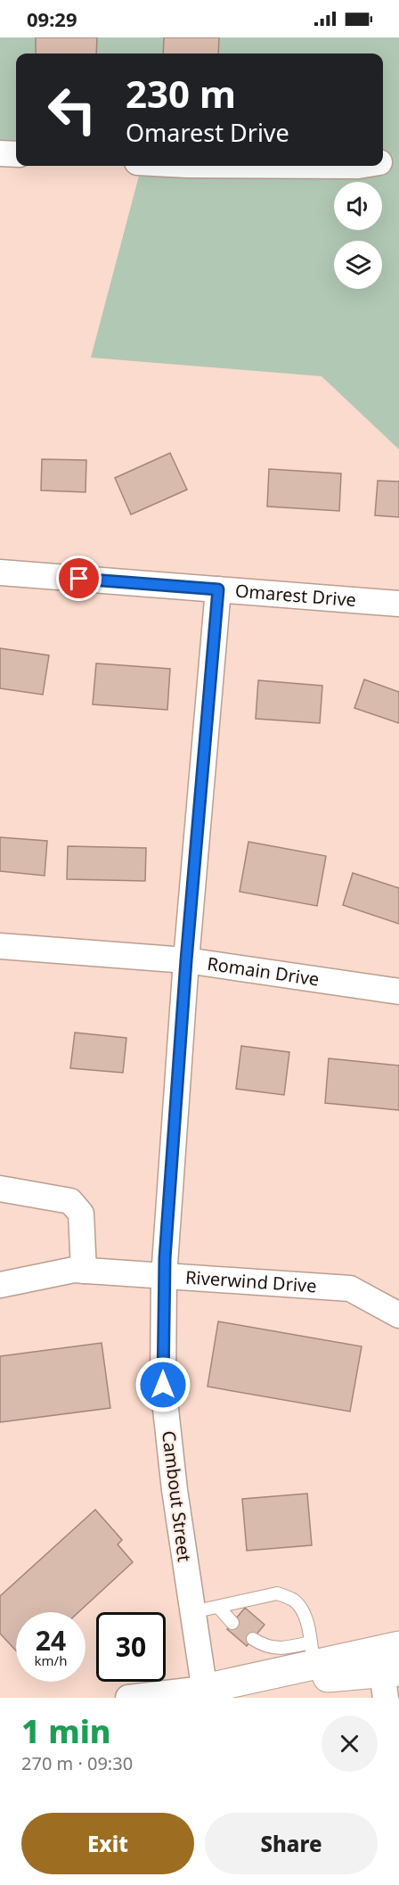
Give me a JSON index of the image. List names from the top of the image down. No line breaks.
{"streets":{"street":["Omarest Drive","Romain Drive","Riverwind Drive","Cambout Street"]},"crossings":[["Omarest Drive","Cambout Street"],["Romain Drive","Cambout Street"],["Riverwind Drive","Cambout Street"]],"page":{"status":"09:29","turn":["230 m","Omarest Drive"],"speed":"24 km/h","limit":"30","heading":["1 min","270 m · 09:30"],"buttons":["Exit","Share"]}}
